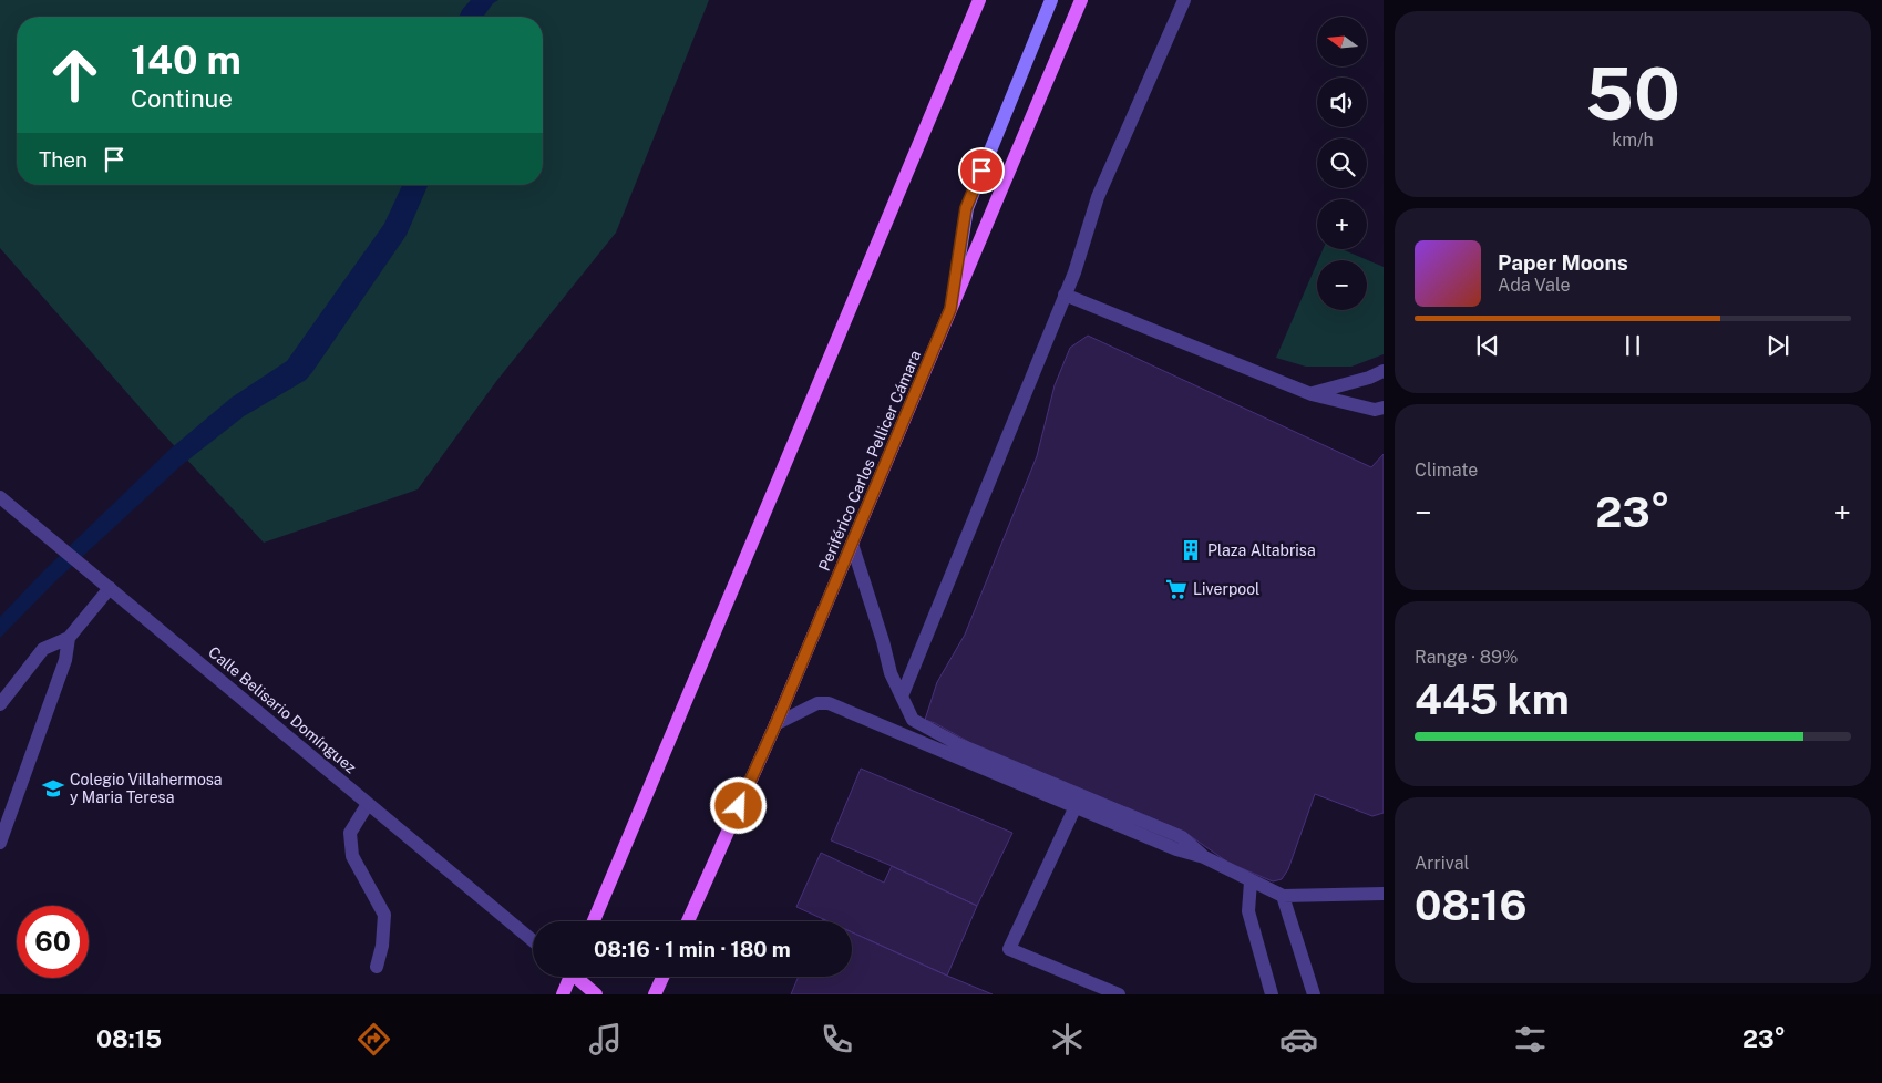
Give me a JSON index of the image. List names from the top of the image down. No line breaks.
{"streets":{"main road":["Periférico Carlos Pellicer Cámara"],"street":["Calle Belisario Domínguez"]},"places":{"building":["Plaza Altabrisa"],"supermarket":["Liverpool"],"school or university":["Colegio Villahermosa y Maria Teresa"]},"north":"left","page":{"tile":[["50","km/h"],"Climate",["Range · 89%","445 km"],["Arrival","08:16"]],"map_buttons":["+","−"],"turn":["140 m","Continue"],"then":"Then","song":["Paper Moons","Ada Vale"],"heat":["−","23°","+"],"limit":"60","trip":"08:16 · 1 min · 180 m","tabs":["08:15","23°"]}}
